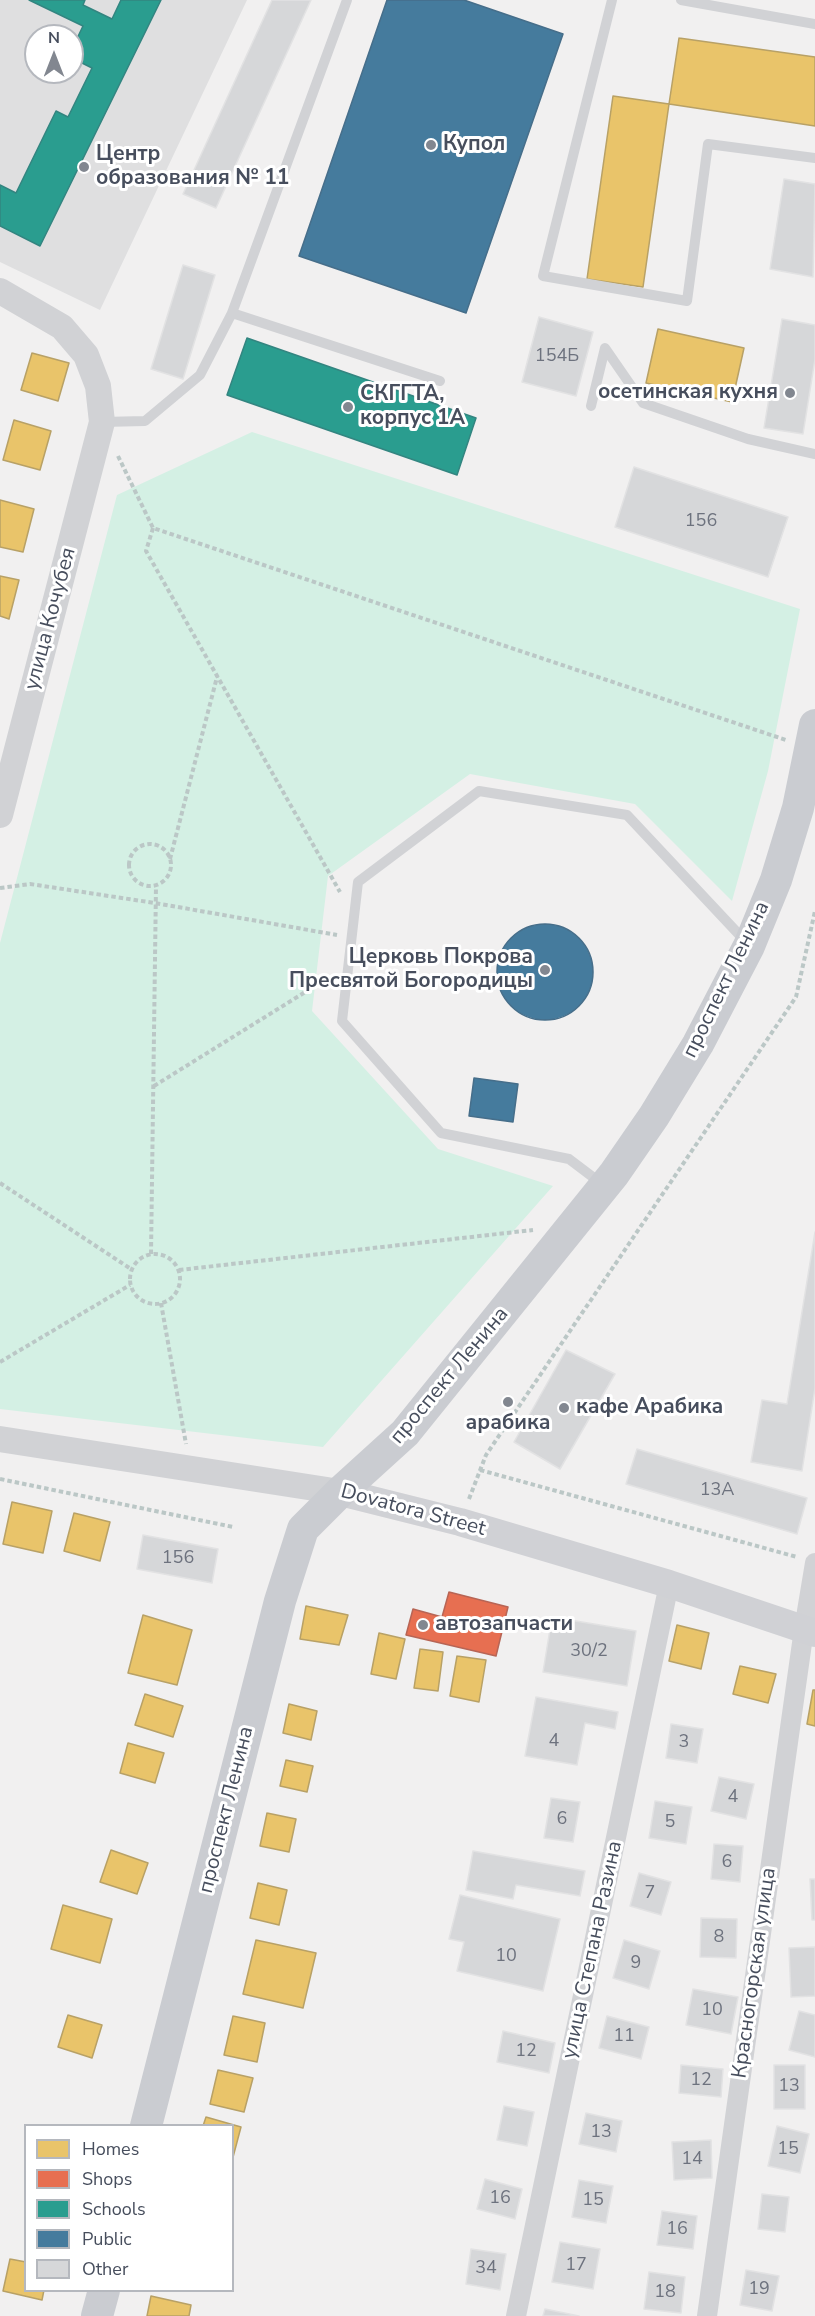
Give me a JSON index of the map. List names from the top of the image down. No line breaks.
{"streets":{"main road":["проспект Ленина","Dovatora Street"],"street":["улица Кочубея","улица Степана Разина","Красногорская улица"]},"crossings":[["проспект Ленина","Dovatora Street"],["Dovatora Street","улица Степана Разина"],["Dovatora Street","Красногорская улица"]],"places":["Купол","Центр образования № 11","осетинская кухня","СКГГТА, корпус 1А","Церковь Покрова Пресвятой Богородицы","арабика","кафе Арабика","автозапчасти"],"house_numbers":["154Б","156","13А","156","30/2","4","3","4","6","5","6","7","8","10","9","10","11","12","12","13","13","15","14","16","15","16","17","34","19","18"],"legend":["Homes","Shops","Schools","Public","Other"],"north":"top"}
